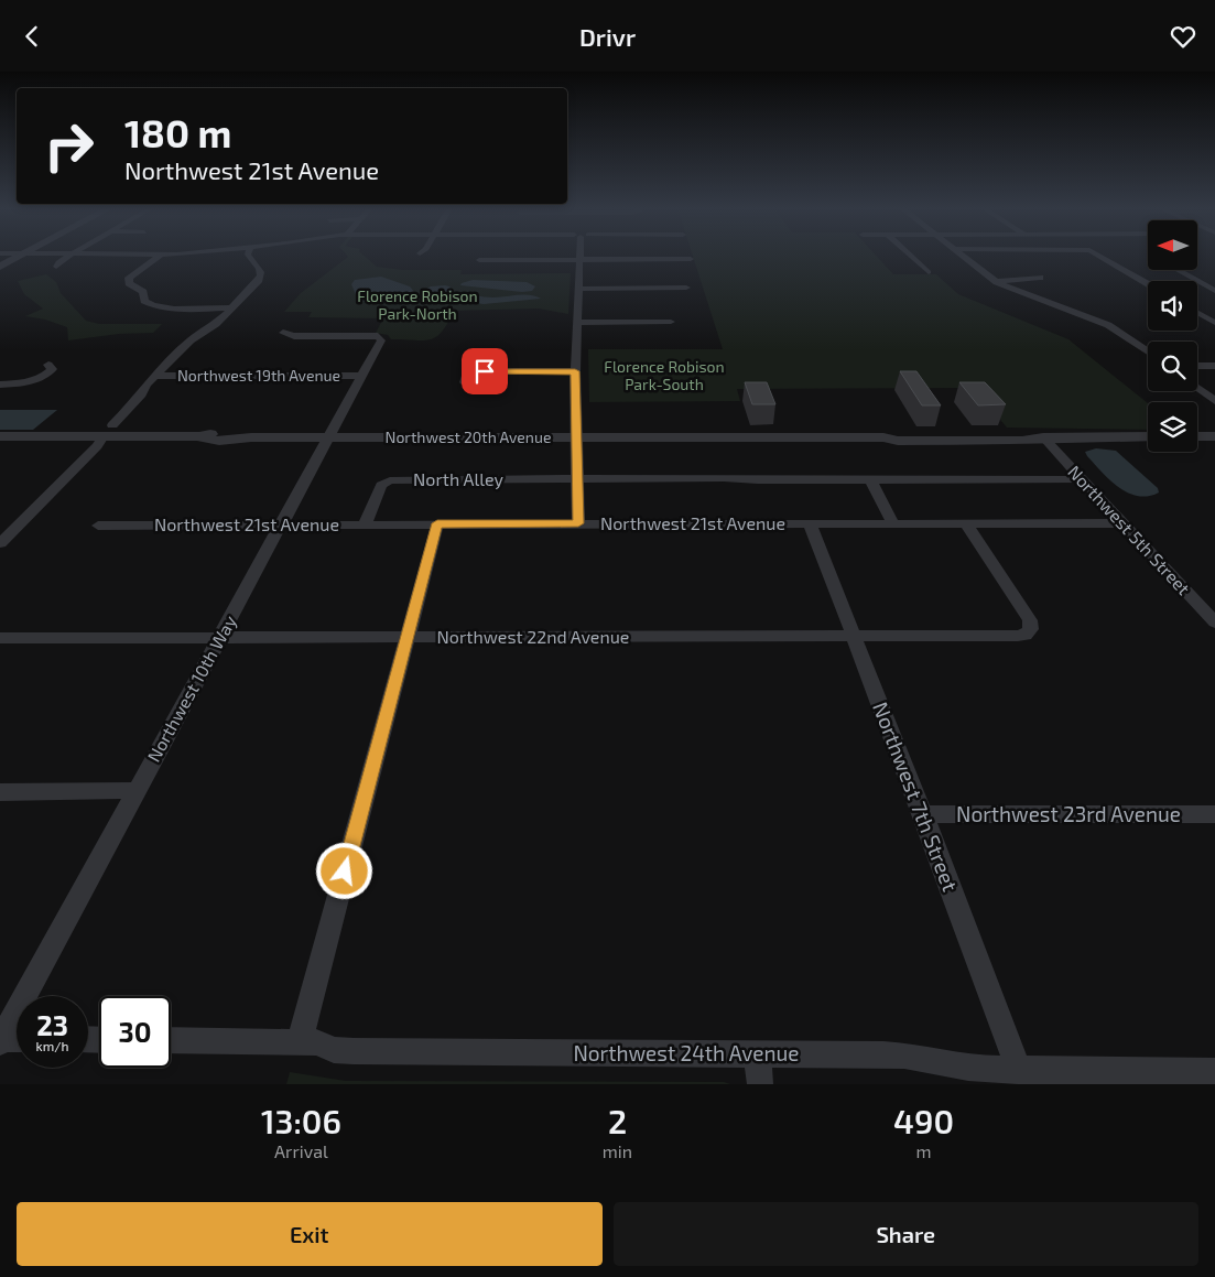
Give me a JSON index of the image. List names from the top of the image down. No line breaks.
{"streets":{"street":["Northwest 19th Avenue","Northwest 20th Avenue","North Alley","Northwest 21st Avenue","Northwest 5th Street","Northwest 22nd Avenue","Northwest 10th Way","Northwest 7th Street","Northwest 23rd Avenue","Northwest 24th Avenue"]},"crossings":[["Northwest 19th Avenue","Northwest 10th Way"],["Northwest 20th Avenue","Northwest 5th Street"],["Northwest 20th Avenue","Northwest 10th Way"],["North Alley","Northwest 21st Avenue"],["North Alley","Northwest 5th Street"],["Northwest 21st Avenue","Northwest 5th Street"],["Northwest 21st Avenue","Northwest 22nd Avenue"],["Northwest 21st Avenue","Northwest 10th Way"],["Northwest 21st Avenue","Northwest 7th Street"],["Northwest 22nd Avenue","Northwest 10th Way"],["Northwest 22nd Avenue","Northwest 7th Street"],["Northwest 7th Street","Northwest 23rd Avenue"],["Northwest 7th Street","Northwest 24th Avenue"]],"parks":["Florence Robison Park-North","Florence Robison Park-South"],"north":"left","page":{"header":"Drivr","turn":["180 m","Northwest 21st Avenue"],"speed":"23 km/h","limit":"30","eta":["13:06","Arrival","2","min","490","m"],"buttons":["Exit","Share"]}}
